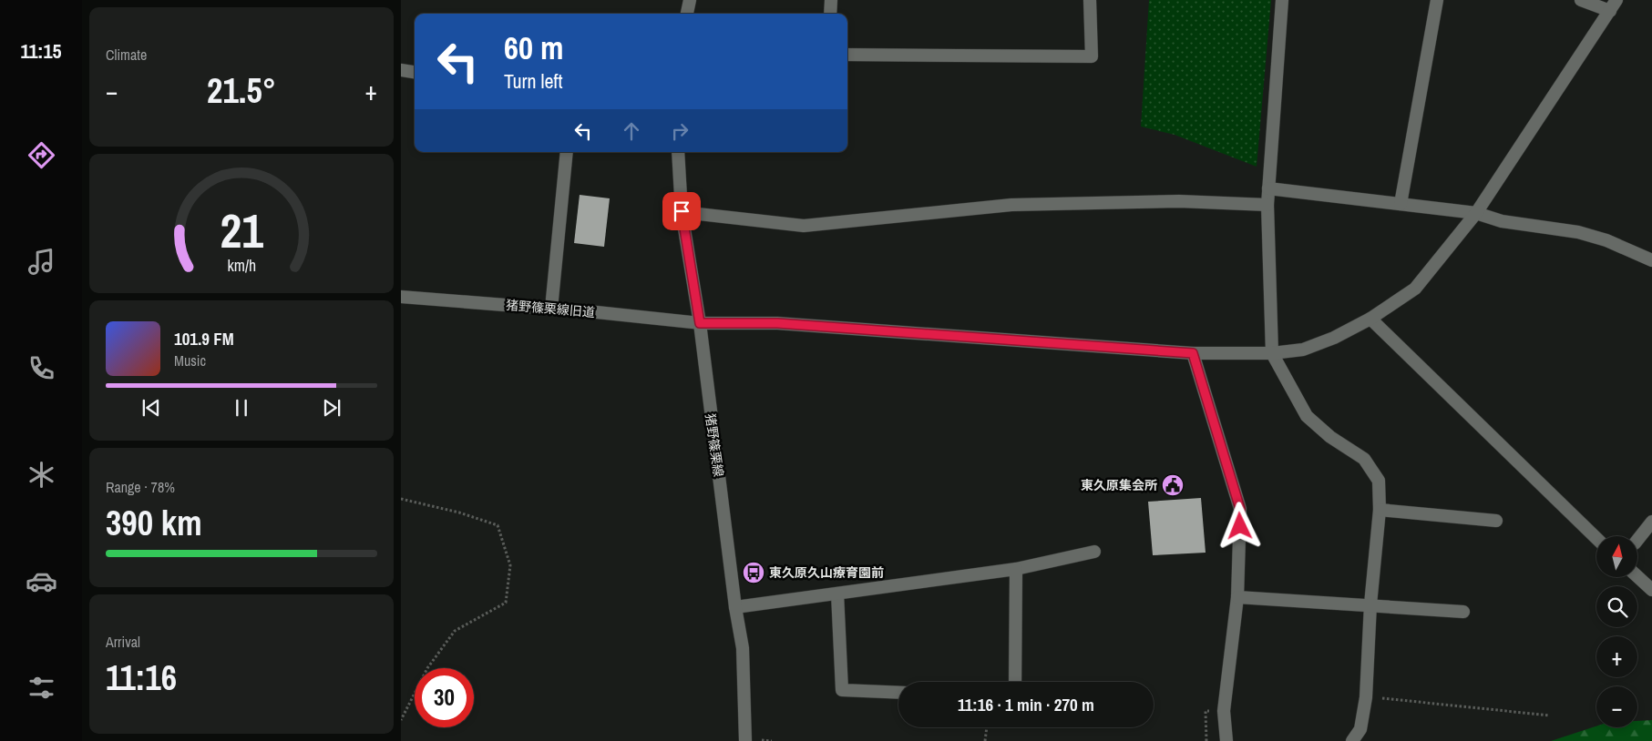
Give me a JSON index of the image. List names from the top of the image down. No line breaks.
{"streets":{"street":["猪野篠栗線旧道","猪野篠栗線"]},"crossings":[["猪野篠栗線旧道","猪野篠栗線"]],"places":{"public building":["東久原集会所"],"bus stop":["東久原久山療育園前"]},"north":"top","page":{"tabs":"11:15","tile":["Climate",["Range · 78%","390 km"],["Arrival","11:16"]],"turn":["60 m","Turn left"],"heat":["−","21.5°","+"],"song":["101.9 FM","Music"],"map_buttons":["+","−"],"limit":"30","trip":"11:16 · 1 min · 270 m","gauge":["21","km/h"]}}
